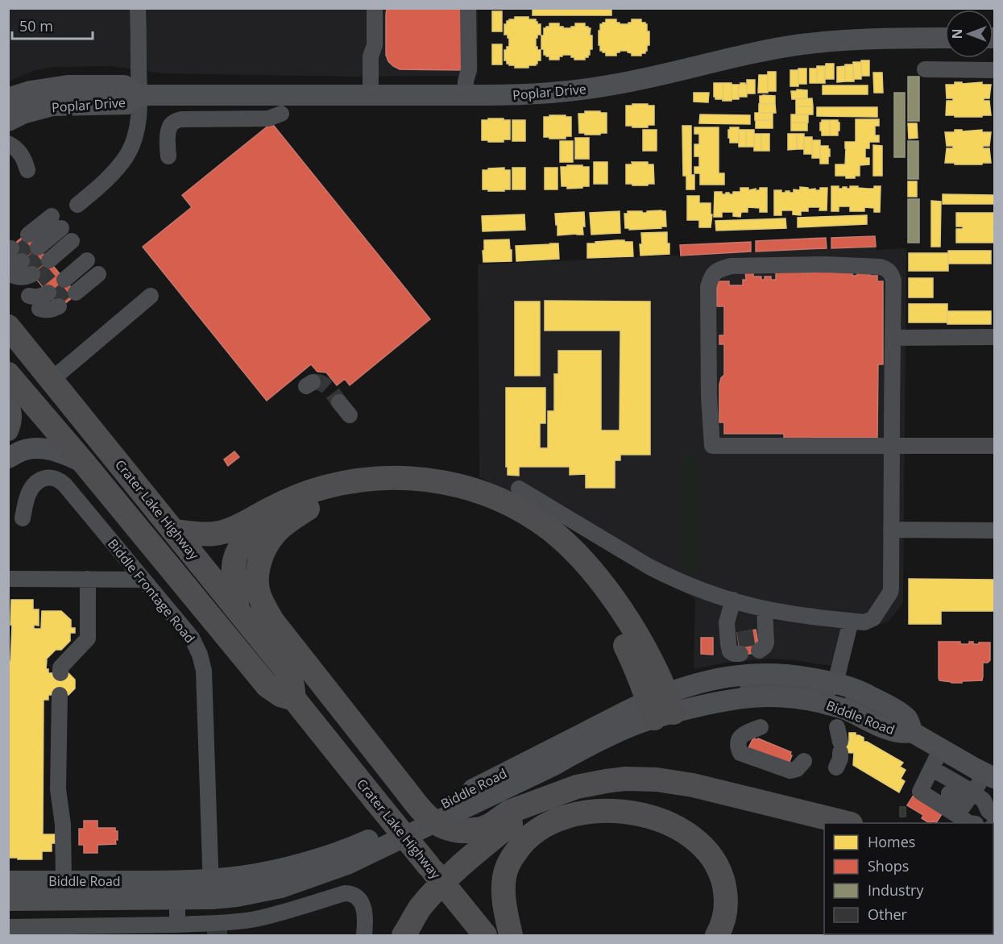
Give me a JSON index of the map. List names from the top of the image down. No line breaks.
{"streets":{"highway":["Crater Lake Highway"],"main road":["Poplar Drive","Biddle Road"],"lane":["Biddle Frontage Road"]},"crossings":[["Biddle Frontage Road","Biddle Road"]],"legend":["Homes","Shops","Industry","Other"],"scale_bar":"50 m","north":"left"}
